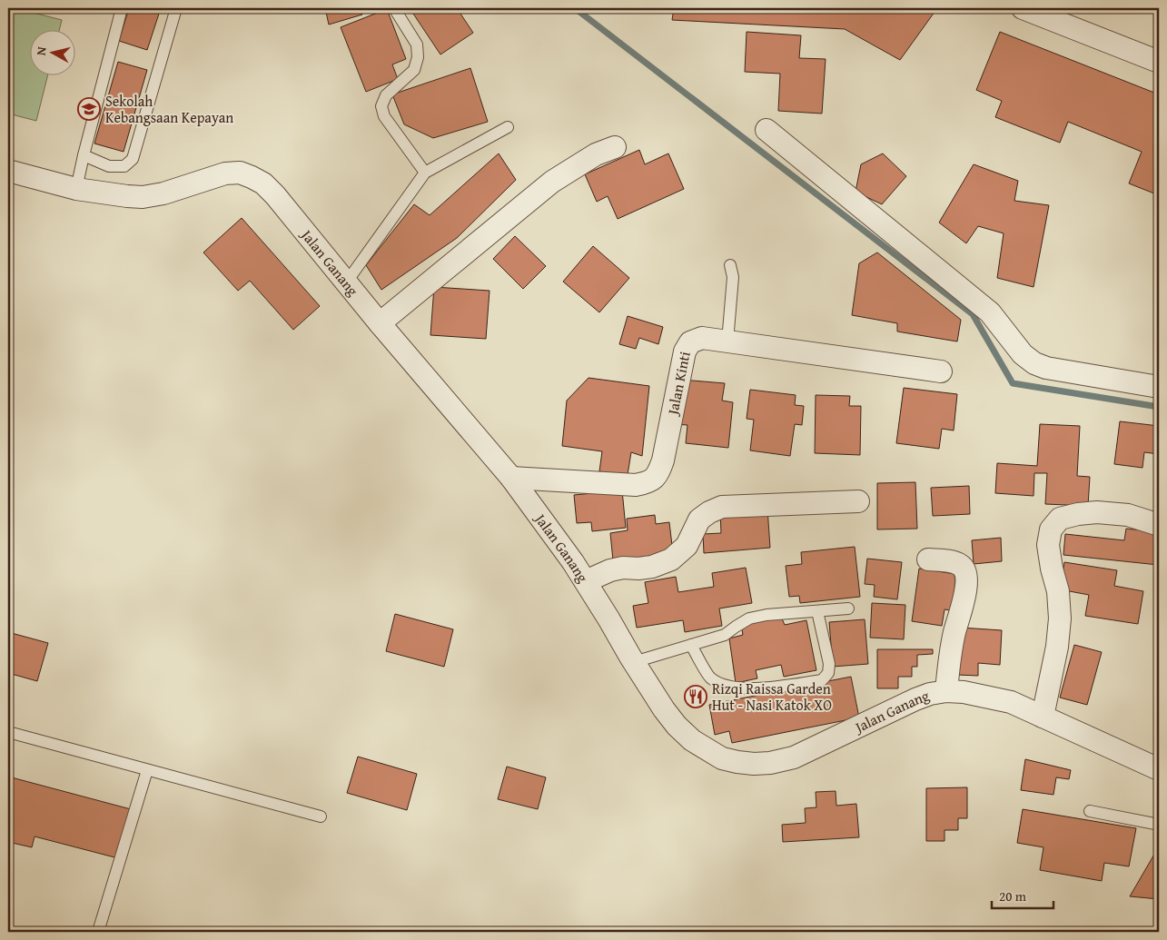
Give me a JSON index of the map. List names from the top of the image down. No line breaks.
{"streets":{"street":["Jalan Ganang","Jalan Kinti"]},"crossings":[["Jalan Ganang","Jalan Kinti"]],"places":{"school or university":["Sekolah Kebangsaan Kepayan"],"restaurant":["Rizqi Raissa Garden Hut - Nasi Katok XO"]},"scale_bar":"20 m","north":"left"}
